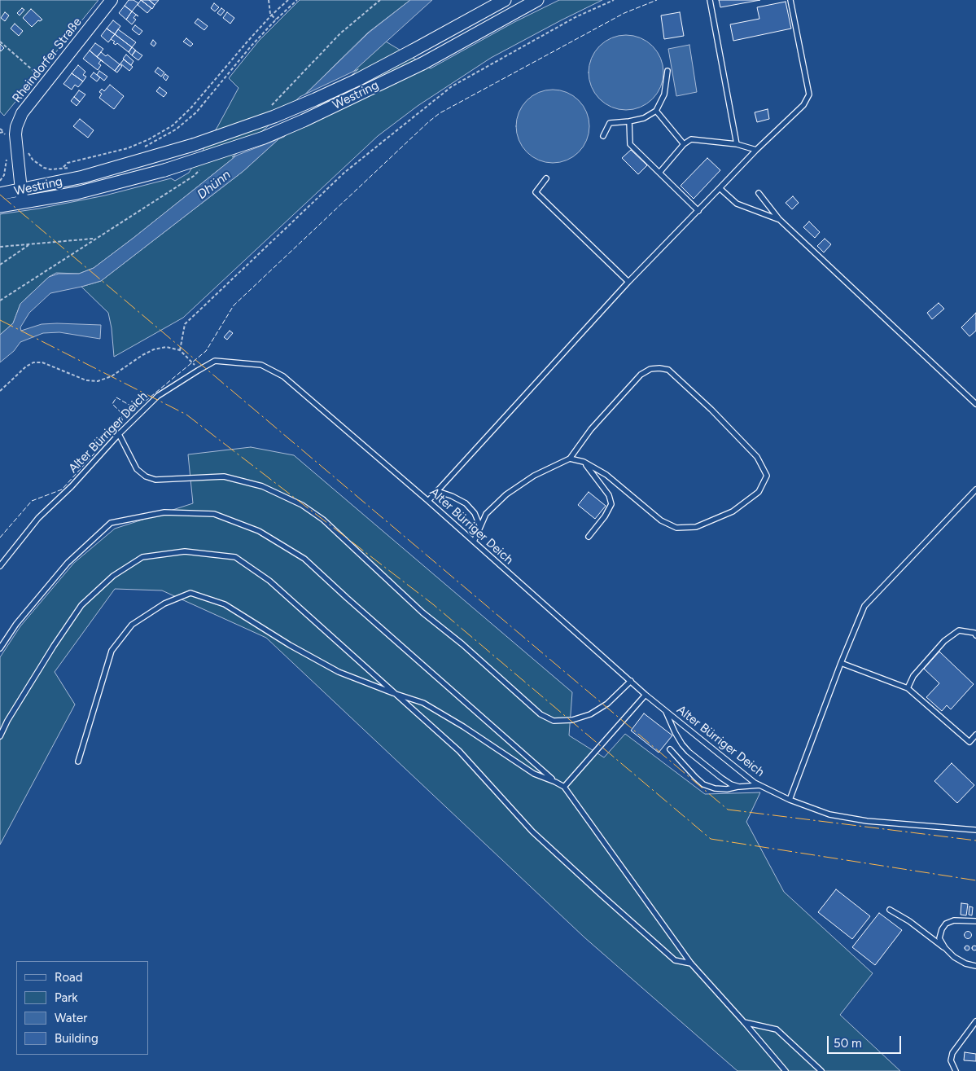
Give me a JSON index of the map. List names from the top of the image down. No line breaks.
{"streets":{"main road":["Westring"],"street":["Rheindorfer Straße"],"lane":["Alter Bürriger Deich"]},"crossings":[["Rheindorfer Straße","Westring"]],"water":["Dhünn"],"legend":["Road","Park","Water","Building"],"scale_bar":"50 m"}
